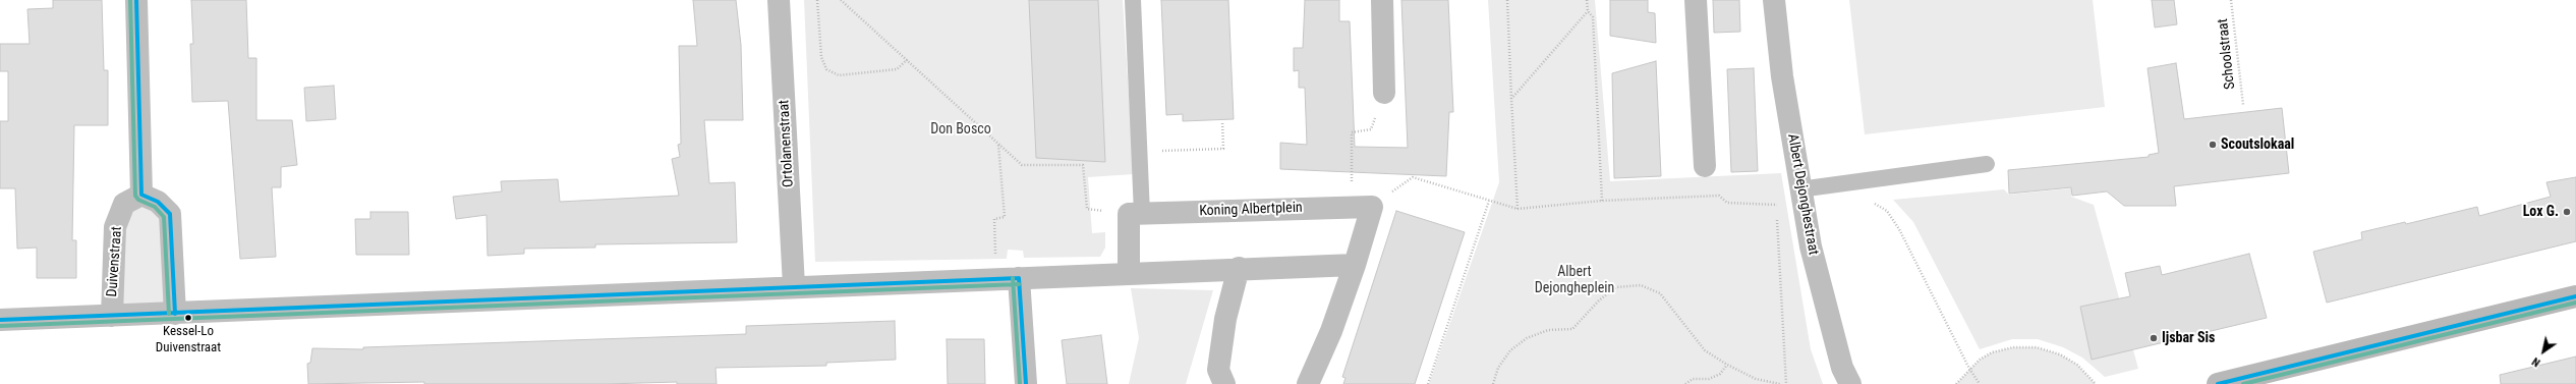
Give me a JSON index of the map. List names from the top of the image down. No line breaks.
{"streets":{"street":["Ortolanenstraat","Albert Dejonghestraat","Koning Albertplein","Duivenstraat"],"path":["Schoolstraat"]},"parks":["Don Bosco","Albert Dejongheplein"],"places":["Scoutslokaal","Lox G.","Kessel-Lo Duivenstraat","Ijsbar Sis"],"north":"bottom left"}
